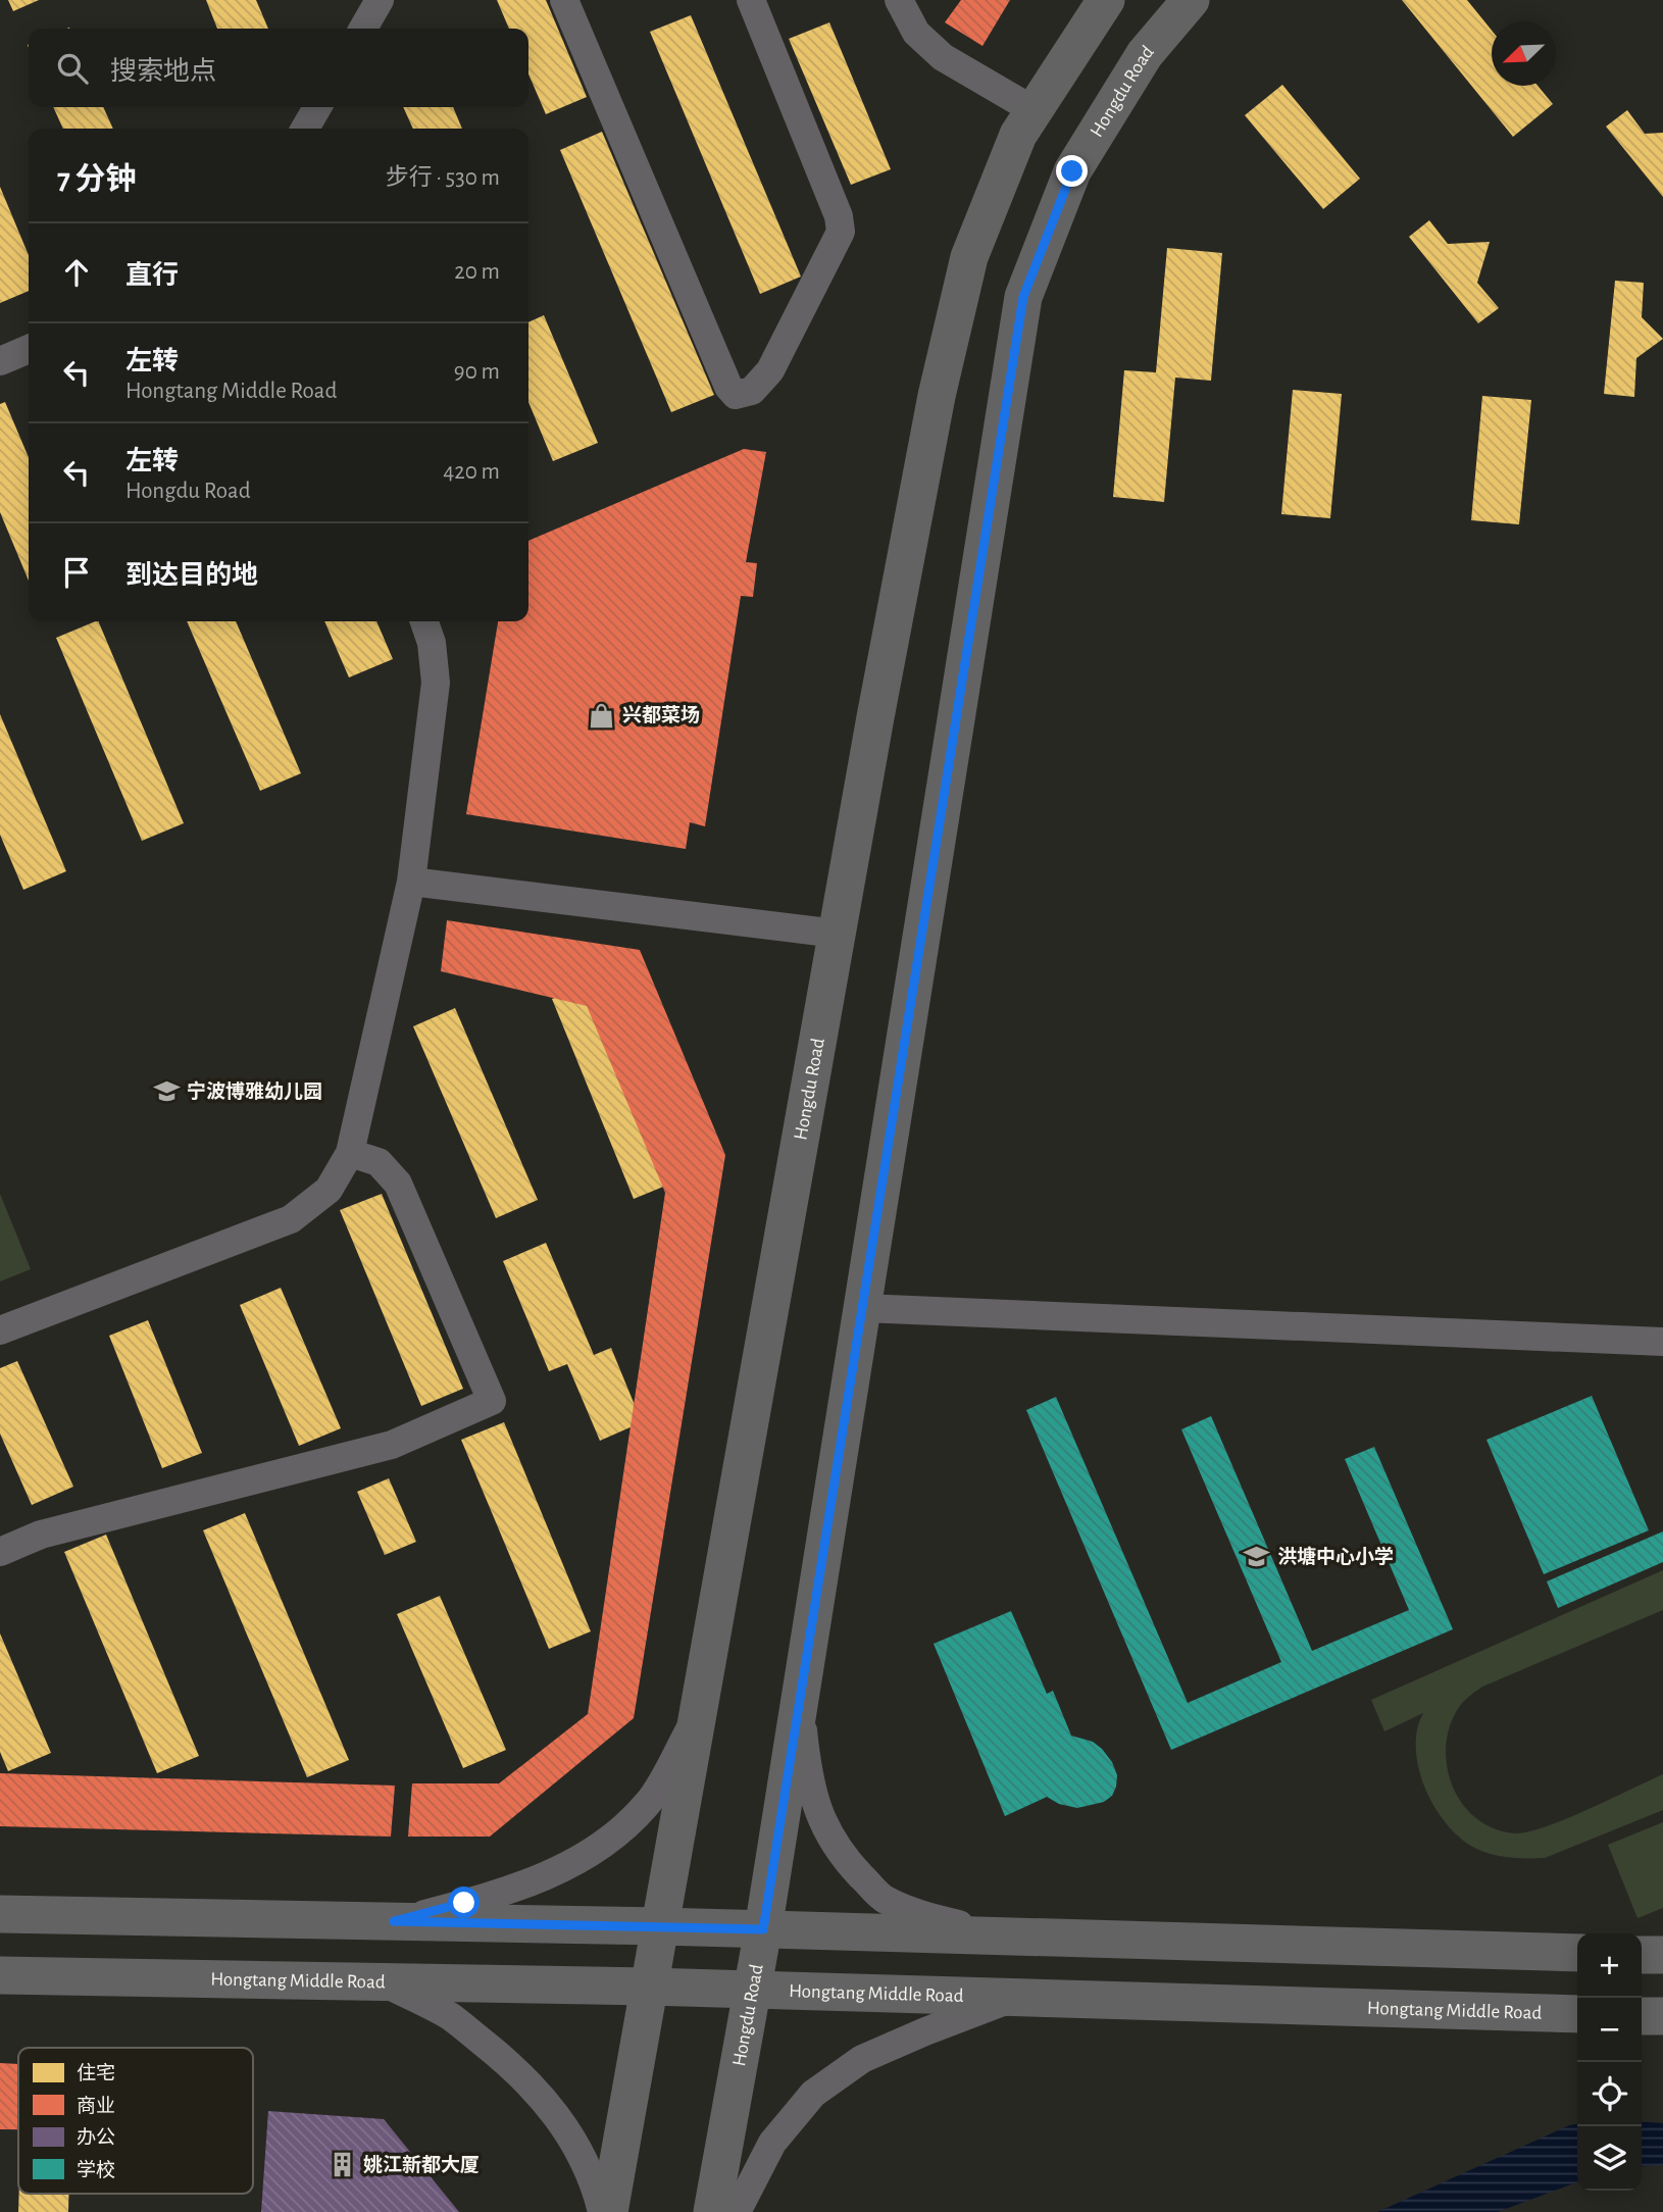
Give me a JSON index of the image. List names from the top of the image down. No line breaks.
{"streets":{"main road":["Hongdu Road","Hongtang Middle Road"]},"crossings":[["Hongdu Road","Hongtang Middle Road"]],"places":{"shop":["兴都菜场"],"school or university":["宁波博雅幼儿园","洪塘中心小学"],"building":["姚江新都大厦"]},"legend":["住宅","商业","办公","学校"],"north":"bottom left","page":{"search":"搜索地点","heading":["7 分钟","步行 · 530 m"],"list":[["直行","20 m"],["左转","Hongtang Middle Road","90 m"],["左转","Hongdu Road","420 m"],"到达目的地"],"map_buttons":["+","−"]}}
